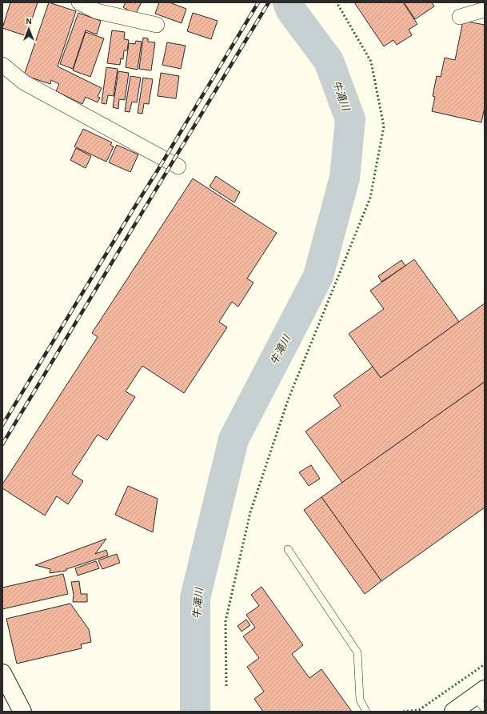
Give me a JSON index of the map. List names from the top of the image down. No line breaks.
{"water":["牛滝川"],"north":"top"}
